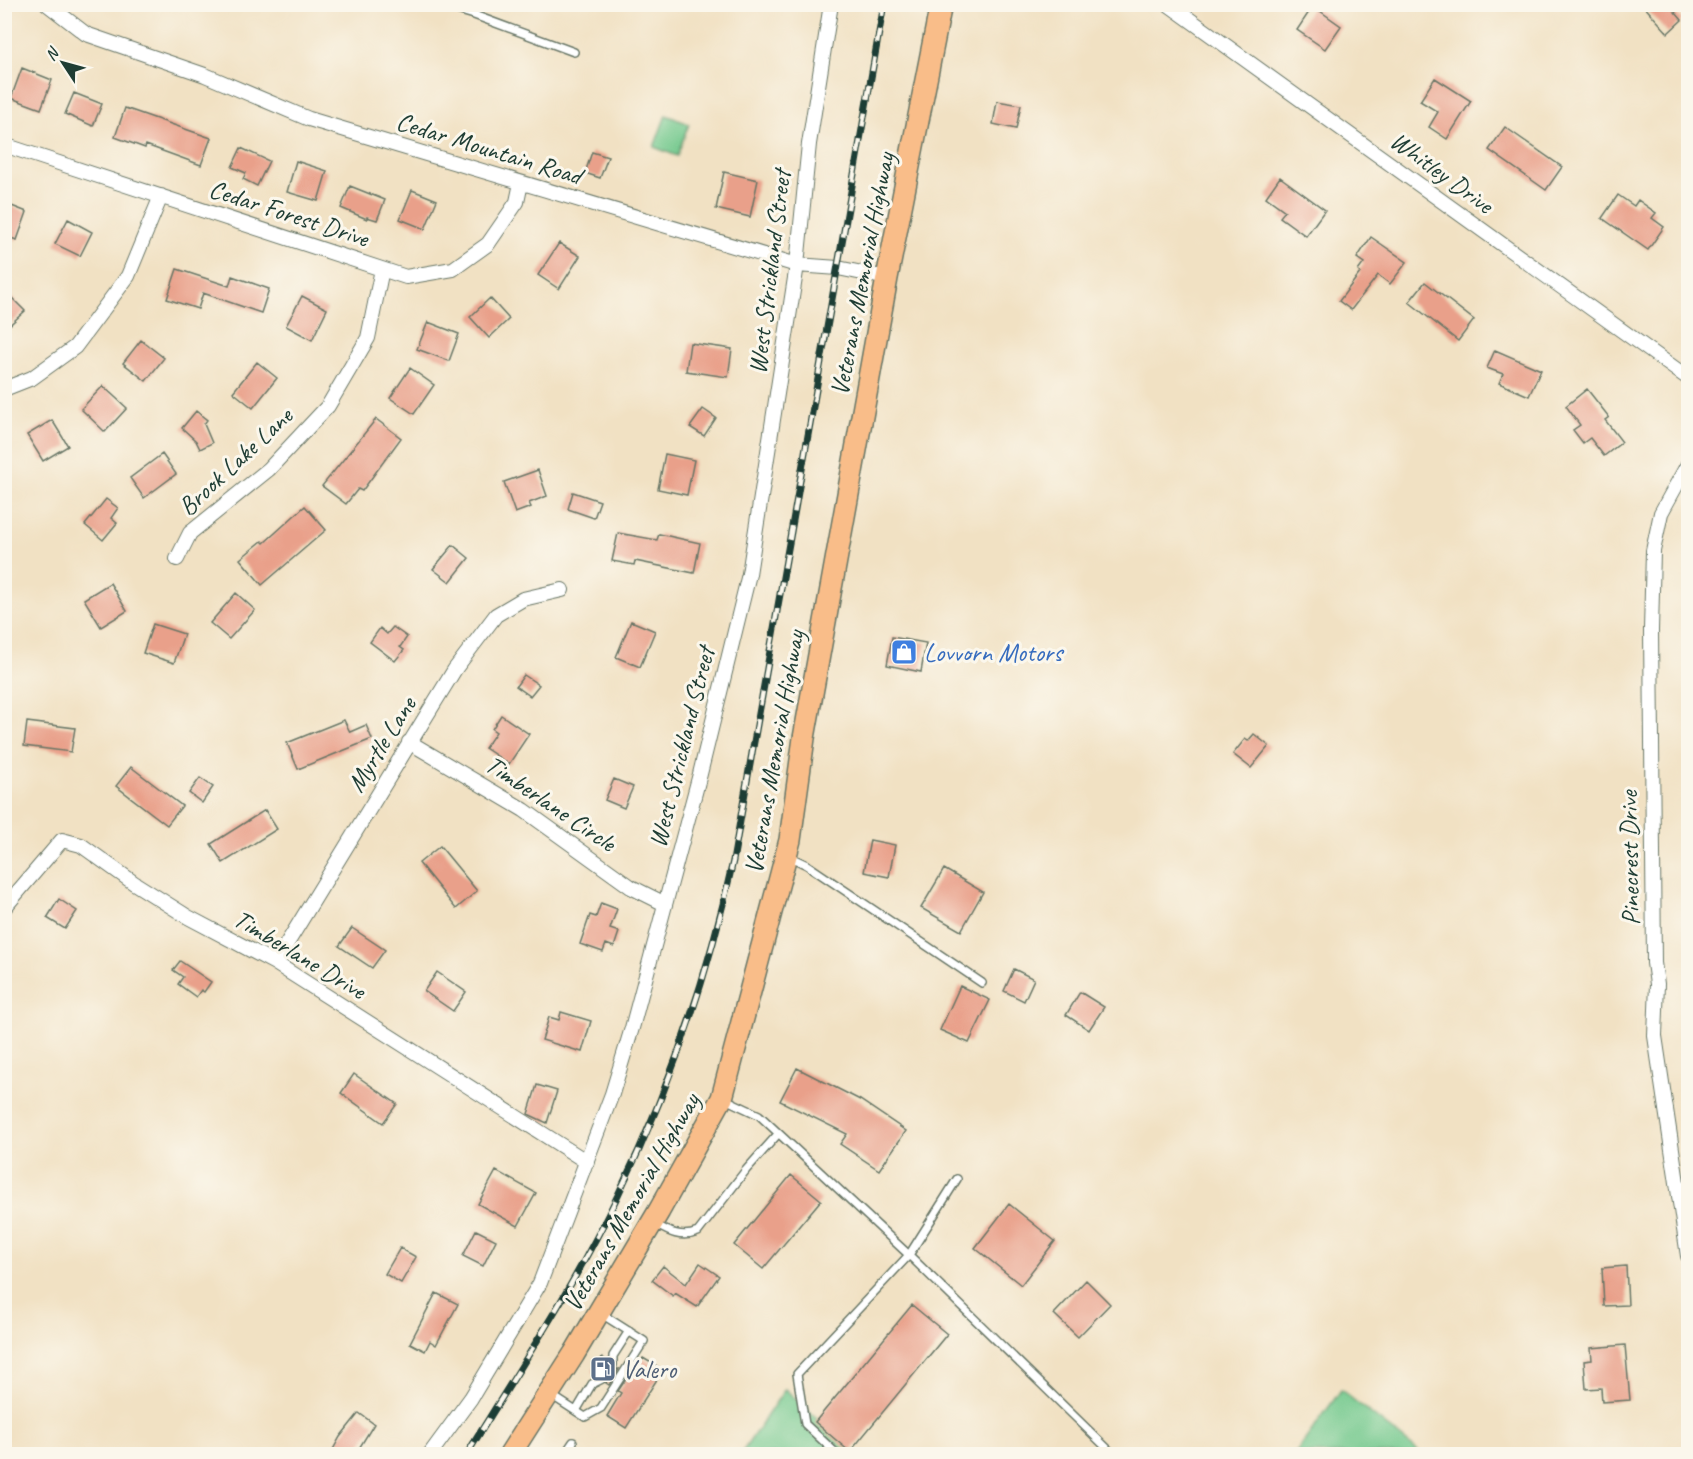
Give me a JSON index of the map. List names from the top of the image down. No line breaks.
{"streets":{"main road":["Veterans Memorial Highway"],"street":["Cedar Mountain Road","Whitley Drive","Cedar Forest Drive","West Strickland Street","Brook Lake Lane","Myrtle Lane","Timberlane Circle","Pinecrest Drive","Timberlane Drive"]},"crossings":[["Cedar Mountain Road","Cedar Forest Drive"],["Cedar Mountain Road","West Strickland Street"],["Cedar Mountain Road","Veterans Memorial Highway"],["Cedar Forest Drive","Brook Lake Lane"],["West Strickland Street","Timberlane Circle"],["West Strickland Street","Timberlane Drive"],["Myrtle Lane","Timberlane Circle"],["Myrtle Lane","Timberlane Drive"]],"places":{"shop":["Lovvorn Motors"],"fuel station":["Valero"]},"north":"top left"}
